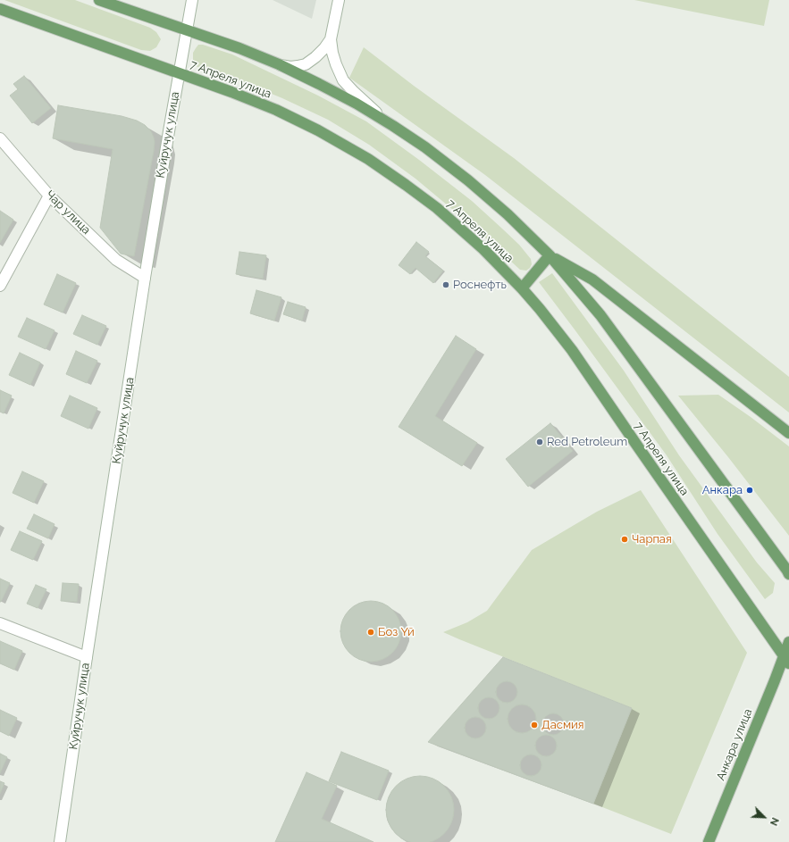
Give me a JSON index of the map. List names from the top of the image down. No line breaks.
{"streets":{"main road":["7 Апреля улица","Анкара улица"],"street":["Куйручук улица","Чар улица"]},"crossings":[["7 Апреля улица","Куйручук улица"],["7 Апреля улица","Анкара улица"],["Куйручук улица","Чар улица"]],"places":["Роснефть","Red Petroleum","Анкара","Чарпая","Боз Үй","Дасмия"],"north":"bottom right"}
